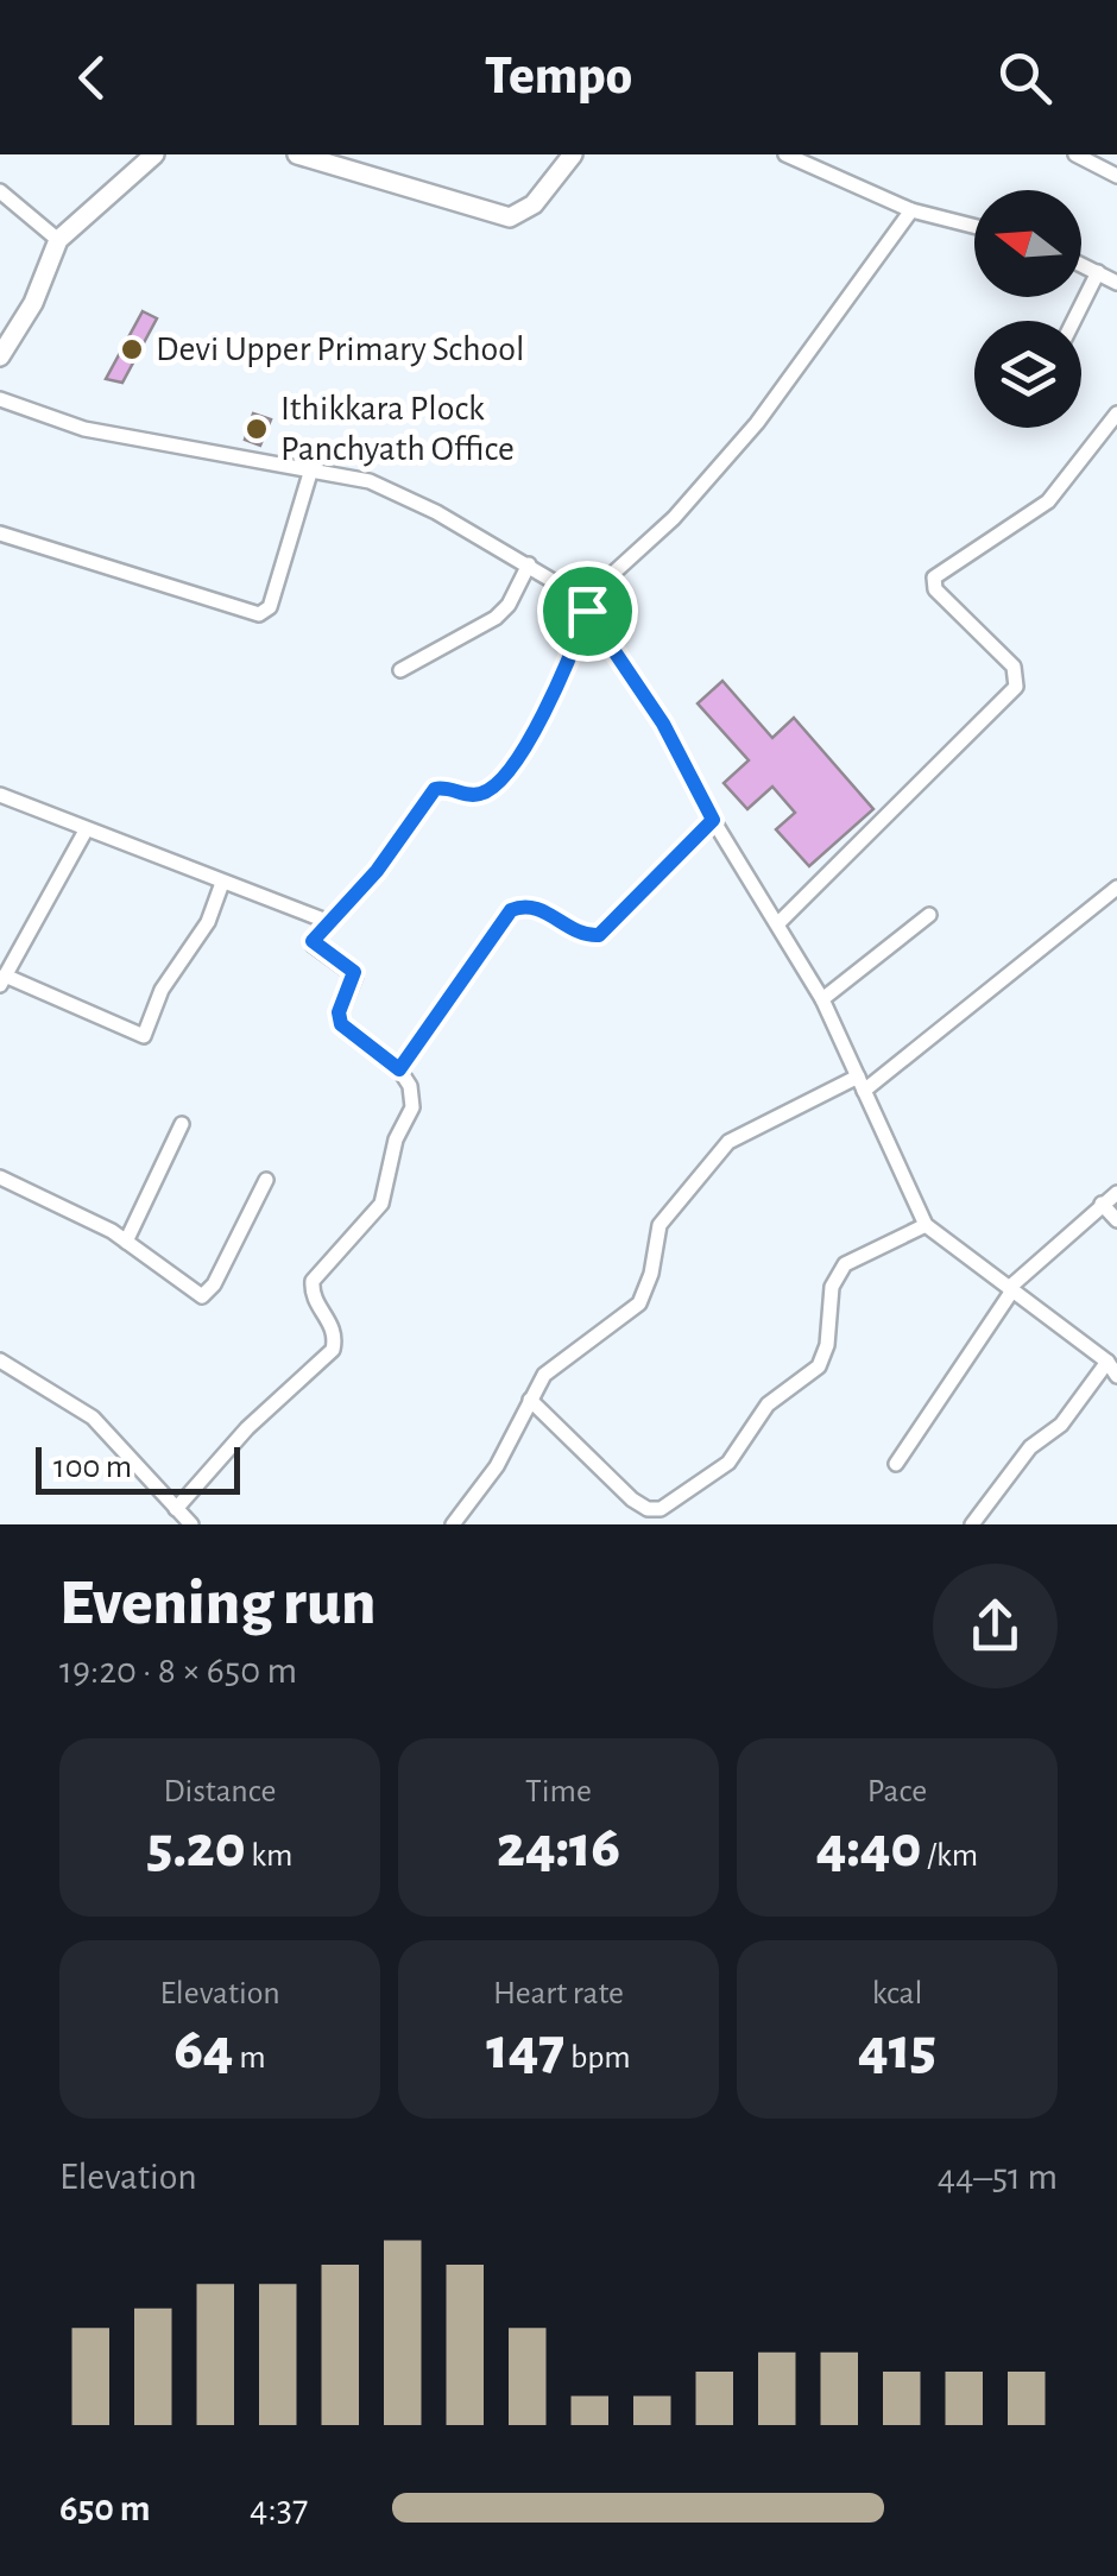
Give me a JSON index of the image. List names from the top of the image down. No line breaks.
{"places":["Devi Upper Primary School","Ithikkara Plock Panchyath Office"],"scale_bar":"100 m","north":"left","page":{"header":"Tempo","scale":"100 m","heading":["Evening run","19:20 · 8 × 650 m"],"stats":[["Distance","5.20 km"],["Time","24:16"],["Pace","4:40 /km"],["Elevation","64 m"],["Heart rate","147 bpm"],["kcal","415"]],"chart":["Elevation","44–51 m"],"list":[{"name":"650 m","note":"4:37"}]}}
